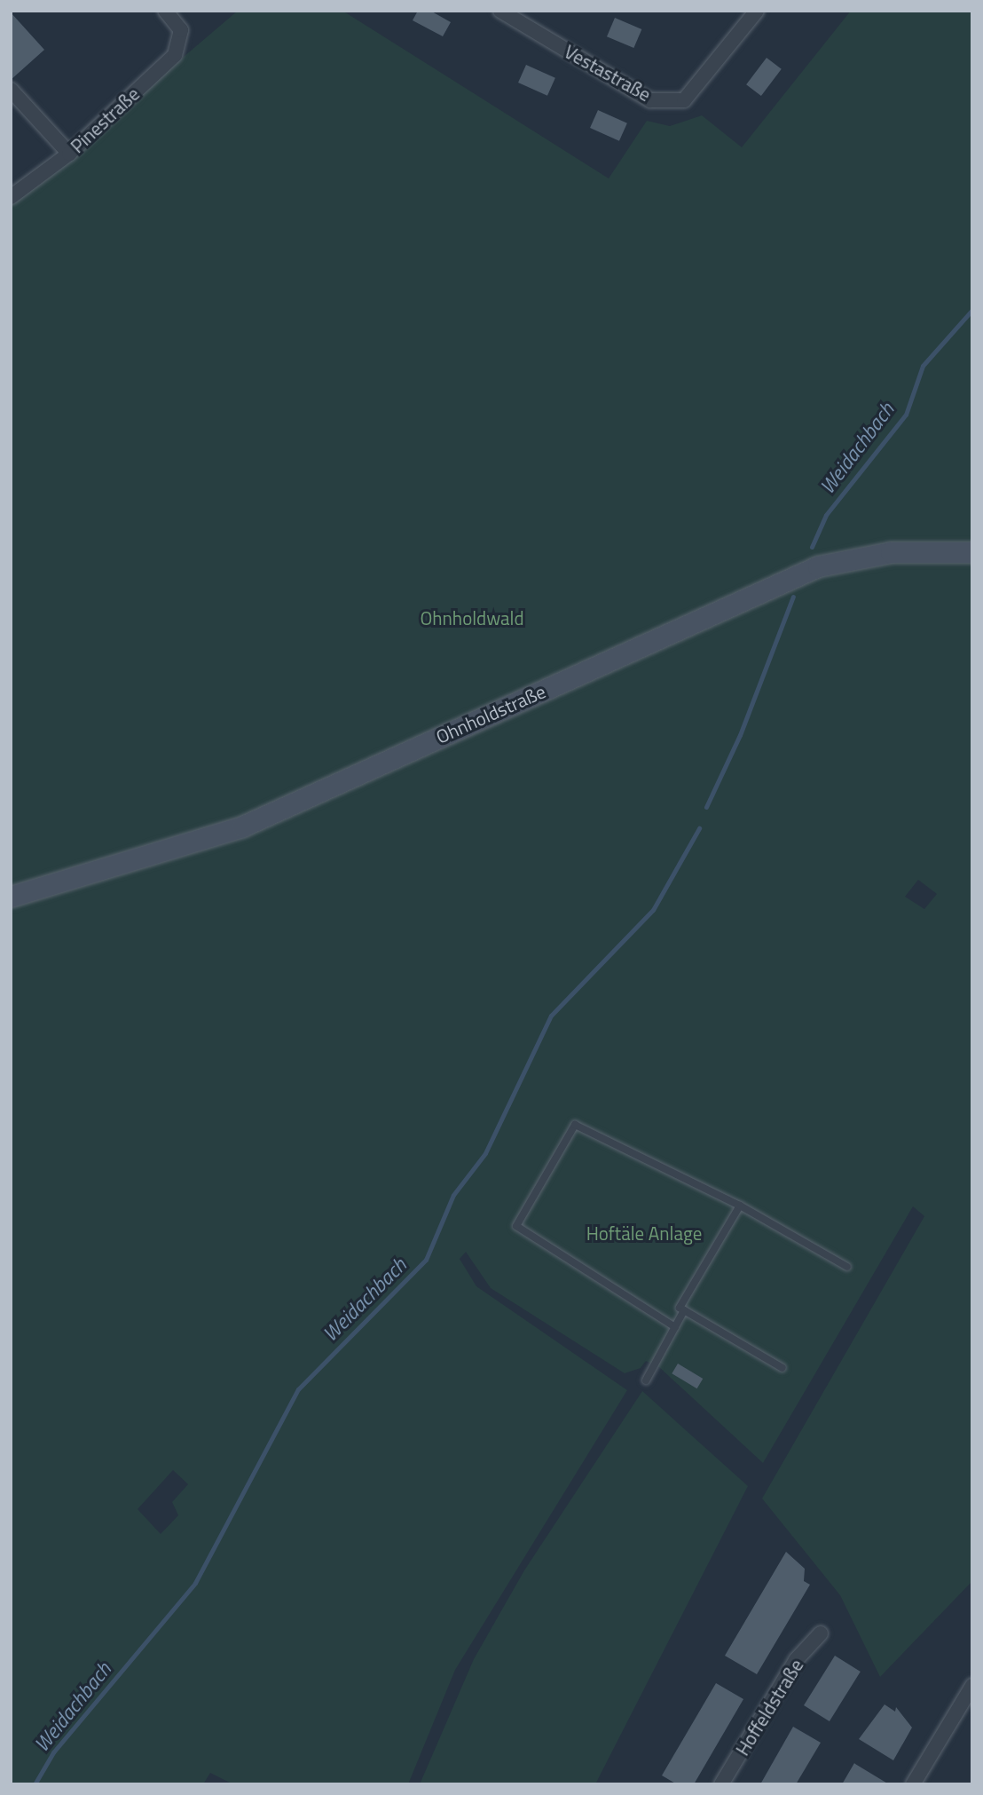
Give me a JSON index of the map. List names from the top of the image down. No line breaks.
{"streets":{"main road":["Ohnholdstraße"],"street":["Vestastraße","Pinestraße","Hoffeldstraße"]},"water":["Weidachbach"],"parks":["Ohnholdwald","Hoftäle Anlage"]}
